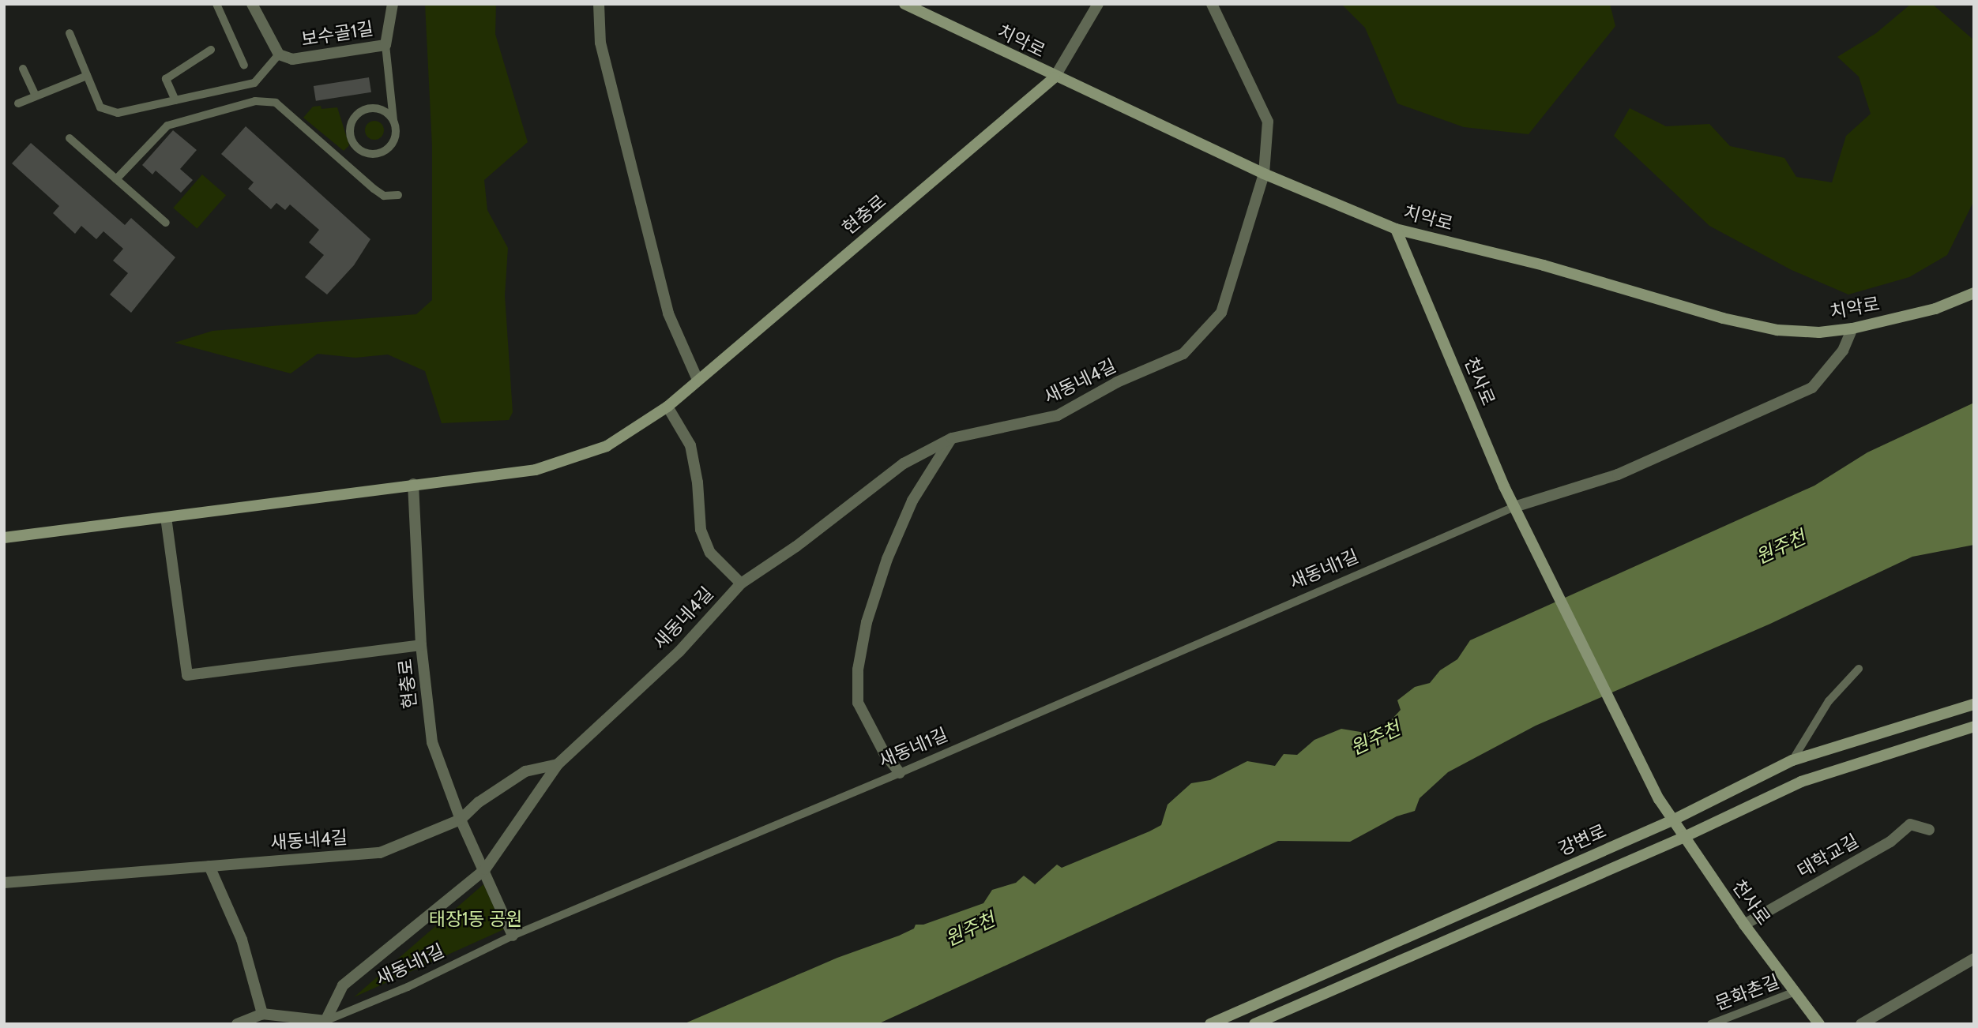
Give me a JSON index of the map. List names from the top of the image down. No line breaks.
{"streets":{"street":["보수골1길","치악로","현충로","새동네4길","천사로","새동네1길","강변로","태학교길"],"lane":["문화촌길"]},"crossings":[["치악로","현충로"],["치악로","새동네4길"],["치악로","천사로"],["현충로","새동네4길"],["현충로","새동네1길"],["새동네4길","새동네1길"],["천사로","새동네1길"],["천사로","강변로"],["천사로","태학교길"],["천사로","문화촌길"]],"water":["원주천"],"parks":["태장1동 공원"]}
